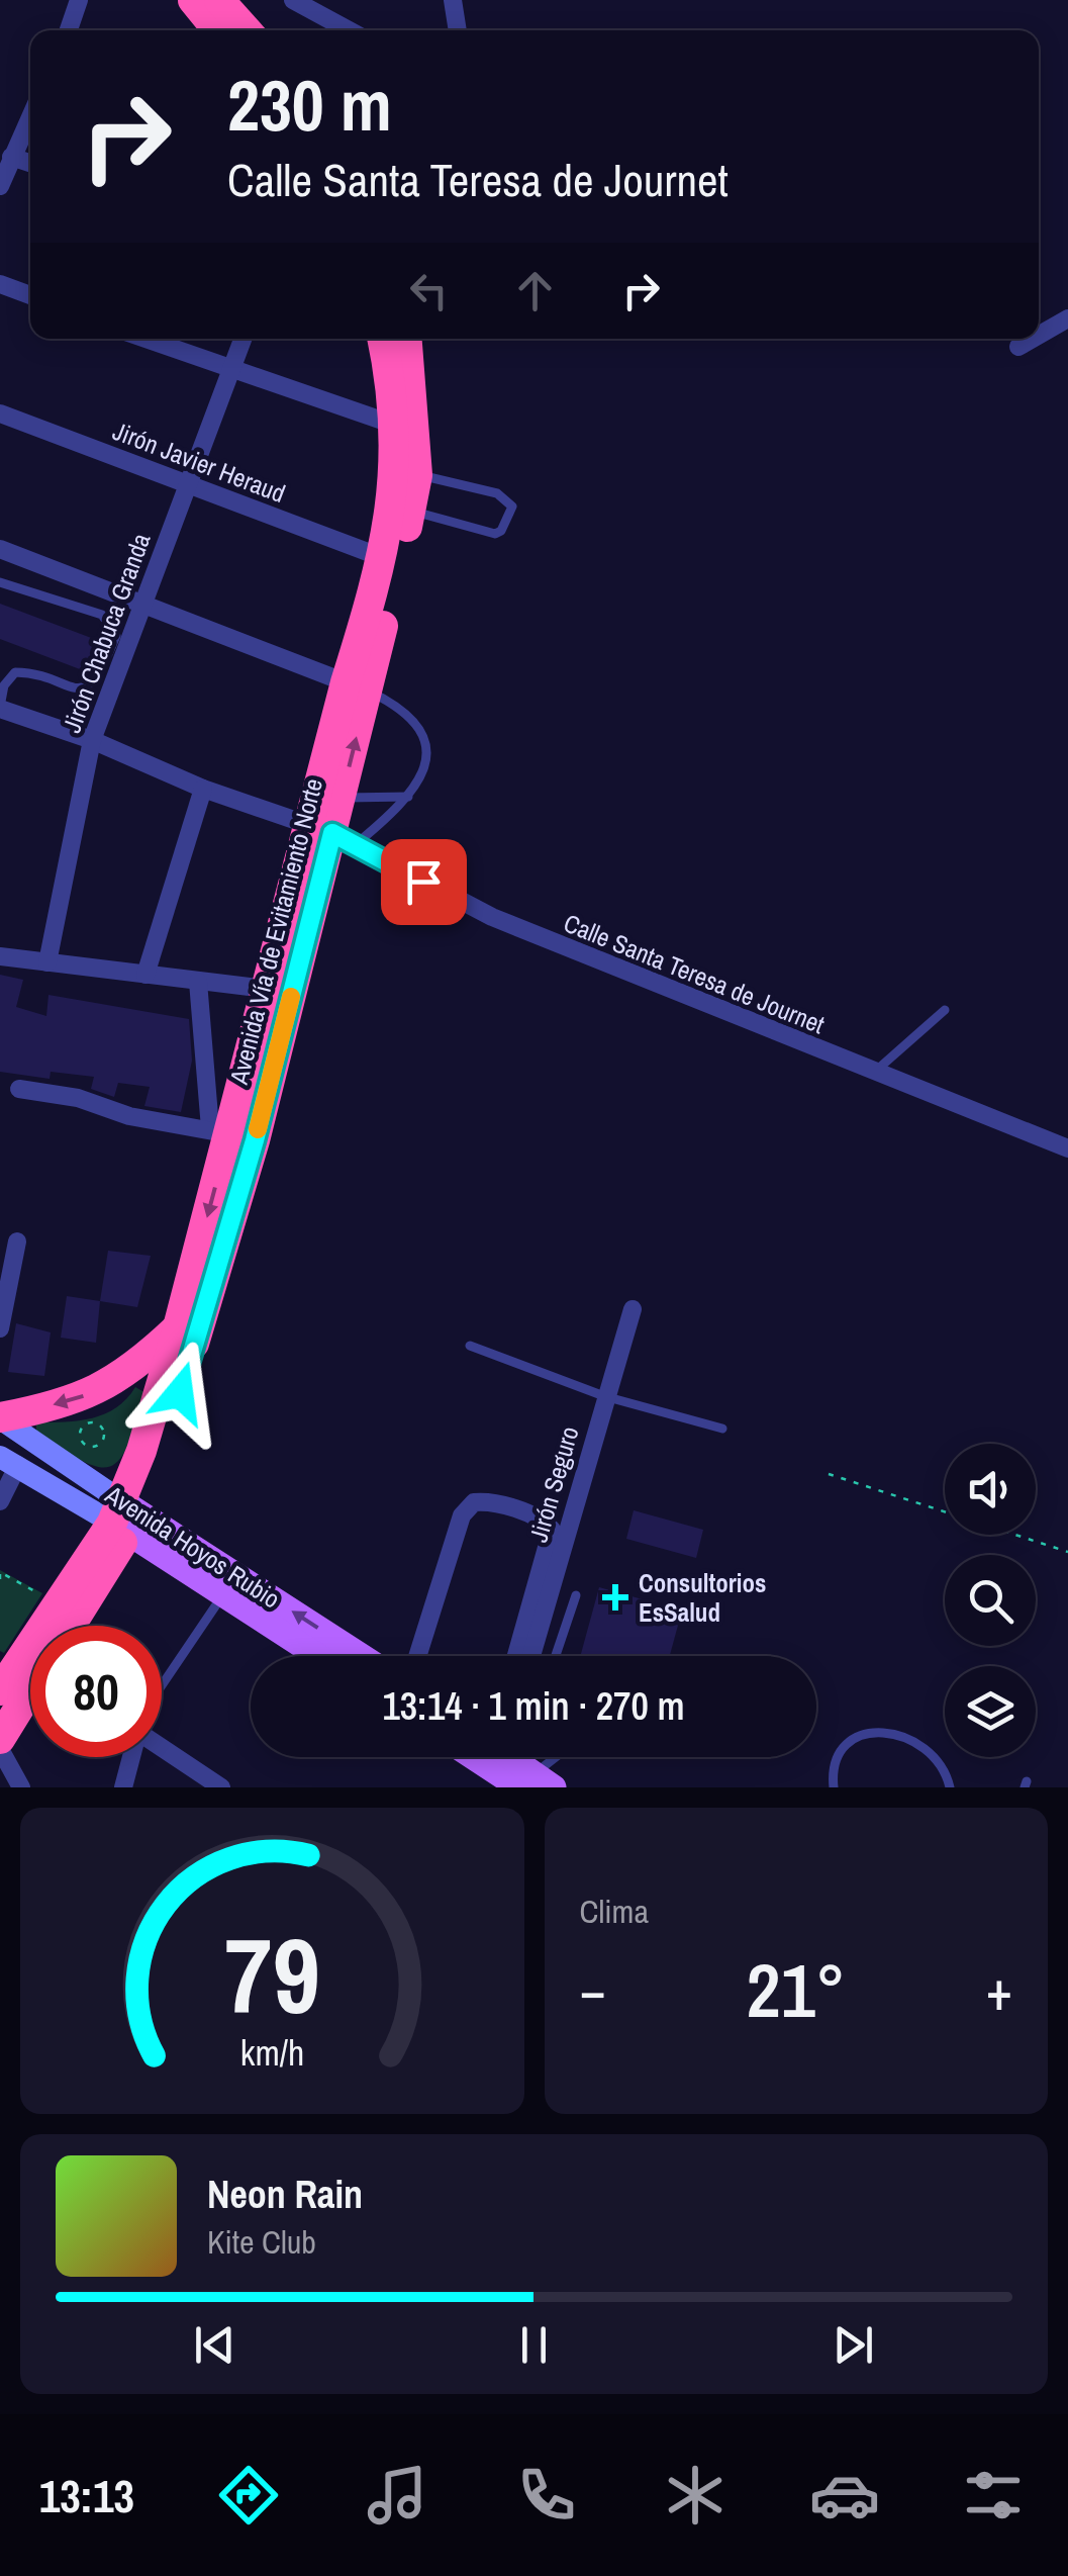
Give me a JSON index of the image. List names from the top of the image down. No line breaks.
{"streets":{"highway":["Avenida Vía de Evitamiento Norte"],"main road":["Avenida Hoyos Rubio"],"street":["Jirón Javier Heraud","Jirón Chabuca Granda","Calle Santa Teresa de Journet","Jirón Seguro"]},"crossings":[["Jirón Javier Heraud","Jirón Chabuca Granda"],["Jirón Javier Heraud","Avenida Vía de Evitamiento Norte"],["Jirón Chabuca Granda","Calle Santa Teresa de Journet"],["Avenida Vía de Evitamiento Norte","Calle Santa Teresa de Journet"],["Avenida Vía de Evitamiento Norte","Avenida Hoyos Rubio"]],"places":{"health":["Consultorios EsSalud"]},"page":{"turn":["230 m","Calle Santa Teresa de Journet"],"limit":"80","trip":"13:14 · 1 min · 270 m","tile":"Clima","heat":["−","21°","+"],"song":["Neon Rain","Kite Club"],"tabs":"13:13","gauge":["79","km/h"]}}
